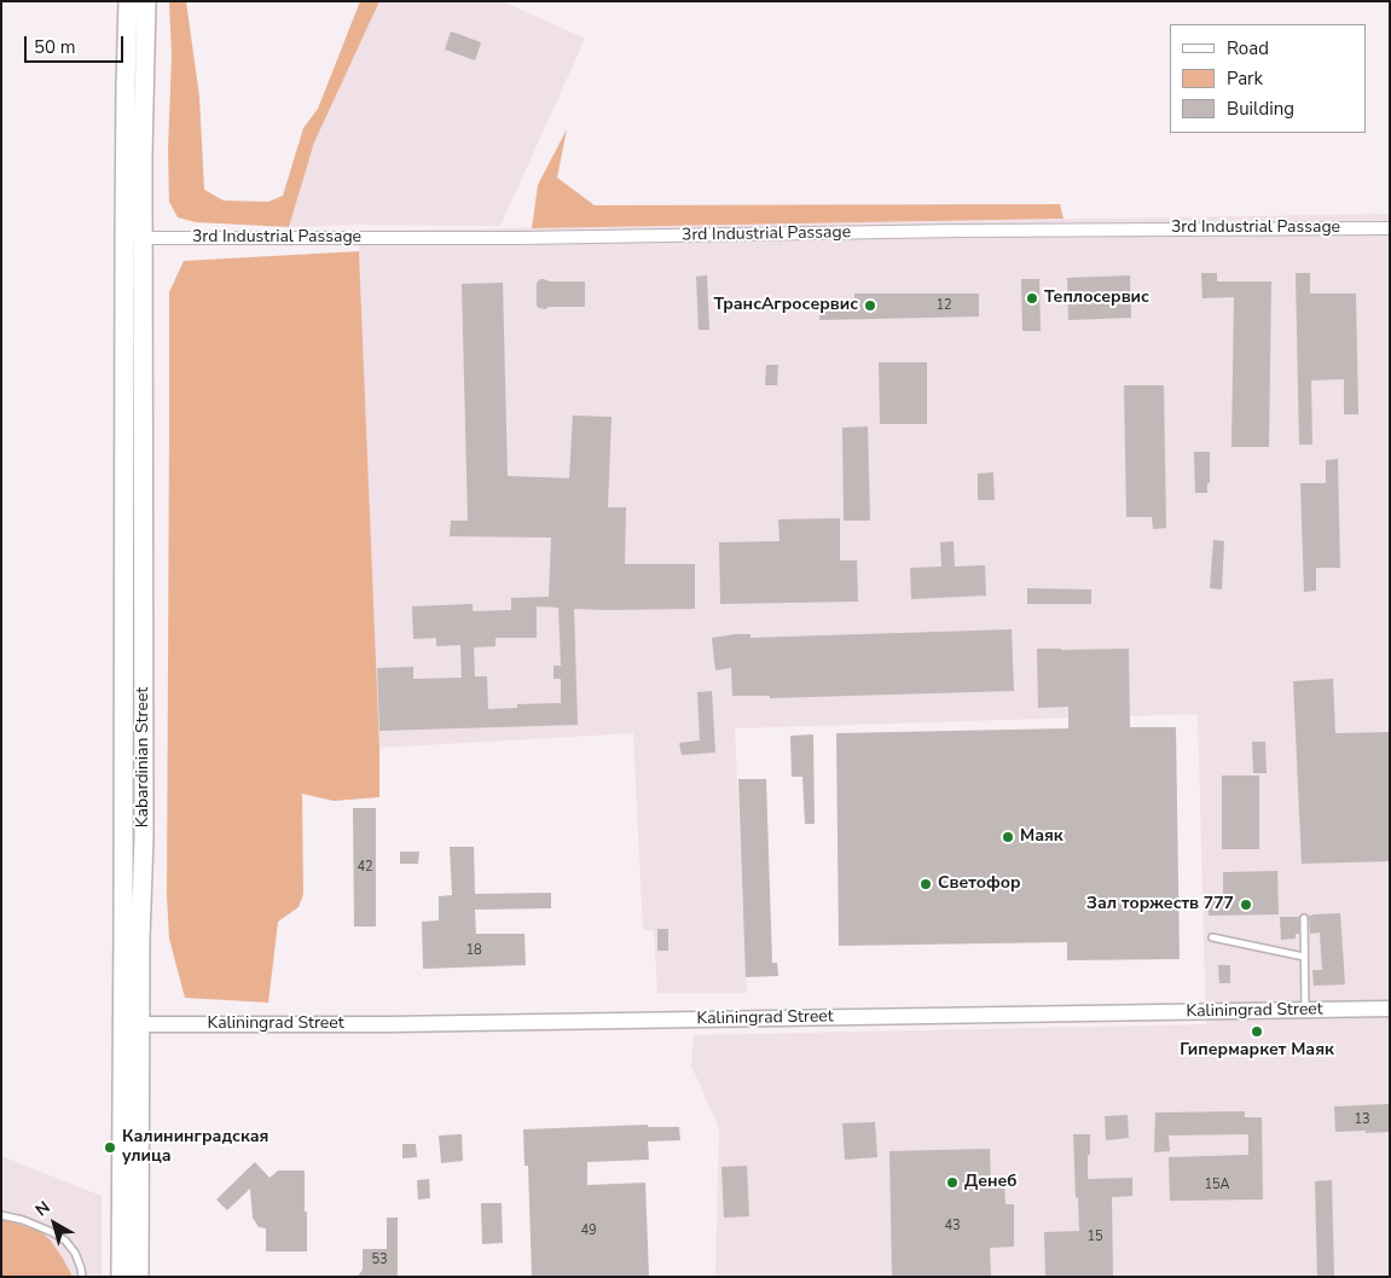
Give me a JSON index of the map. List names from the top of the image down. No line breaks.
{"streets":{"main road":["Kabardinian Street"],"street":["3rd Industrial Passage","Kaliningrad Street"]},"crossings":[["3rd Industrial Passage","Kabardinian Street"],["Kabardinian Street","Kaliningrad Street"]],"places":["Теплосервис","ТрансАгросервис","Маяк","Светофор","Зал торжеств 777","Гипермаркет Маяк","Калининградская улица","Денеб"],"house_numbers":["12","42","18","13","15А","43","49","15","53"],"legend":["Road","Park","Building"],"scale_bar":"50 m","north":"top left"}
